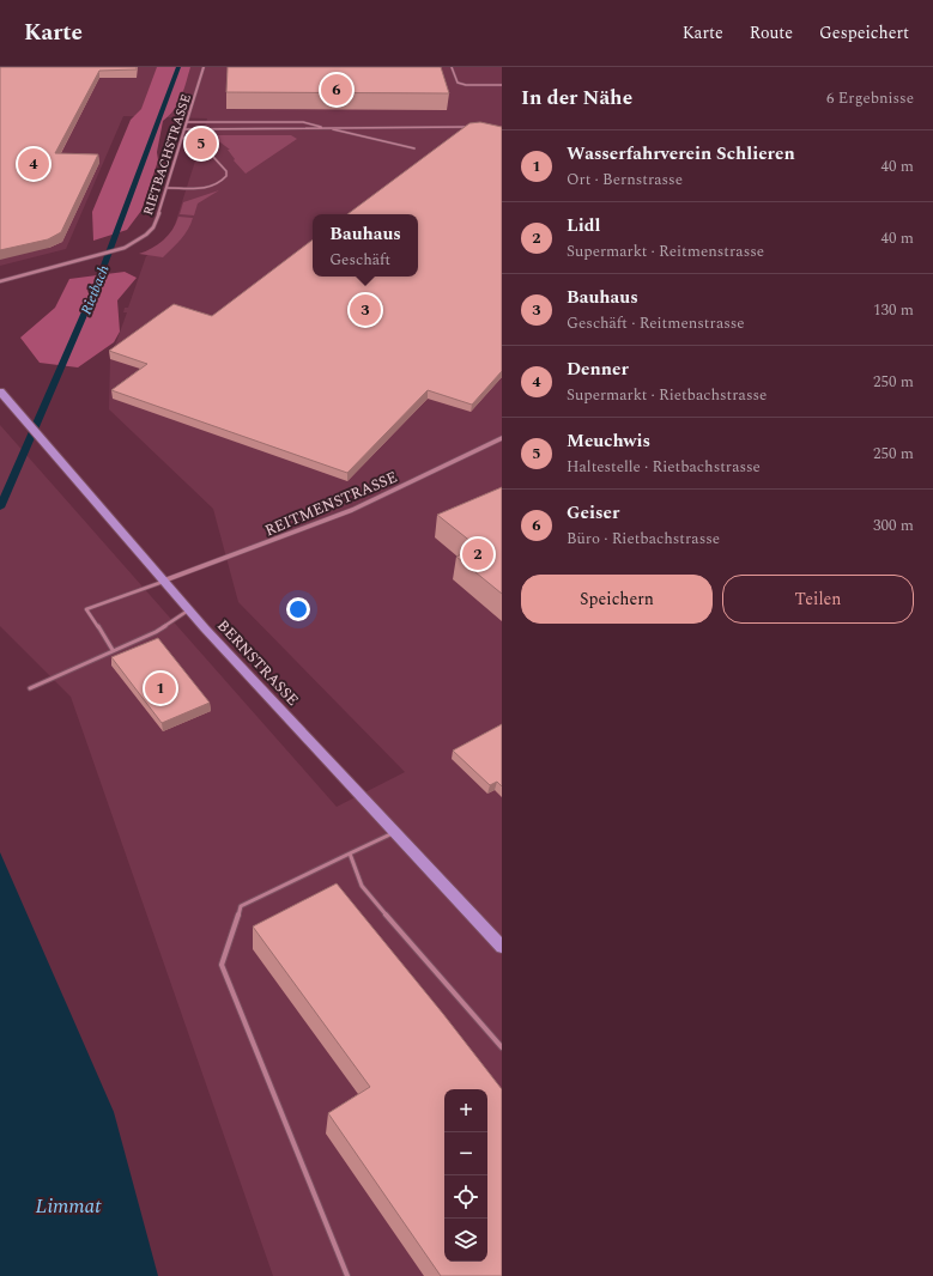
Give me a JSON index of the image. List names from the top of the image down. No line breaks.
{"streets":{"main road":["BERNSTRASSE"],"street":["RIETBACHSTRASSE","REITMENSTRASSE"]},"crossings":[["REITMENSTRASSE","BERNSTRASSE"]],"water":["Rietbach","Limmat"],"page":{"header":"Karte","nav":["Karte","Route","Gespeichert"],"heading":["In der Nähe","6 Ergebnisse"],"pins":["6","5","4","3","2","1"],"list":[{"mark":"1","name":"Wasserfahrverein Schlieren","note":"Ort · Bernstrasse","value":"40 m"},{"mark":"2","name":"Lidl","note":"Supermarkt · Reitmenstrasse","value":"40 m"},{"mark":"3","name":"Bauhaus","note":"Geschäft · Reitmenstrasse","value":"130 m"},{"mark":"4","name":"Denner","note":"Supermarkt · Rietbachstrasse","value":"250 m"},{"mark":"5","name":"Meuchwis","note":"Haltestelle · Rietbachstrasse","value":"250 m"},{"mark":"6","name":"Geiser","note":"Büro · Rietbachstrasse","value":"300 m"}],"popup":["Bauhaus","Geschäft"],"buttons":["Speichern","Teilen"],"map_buttons":["+","−"]}}
